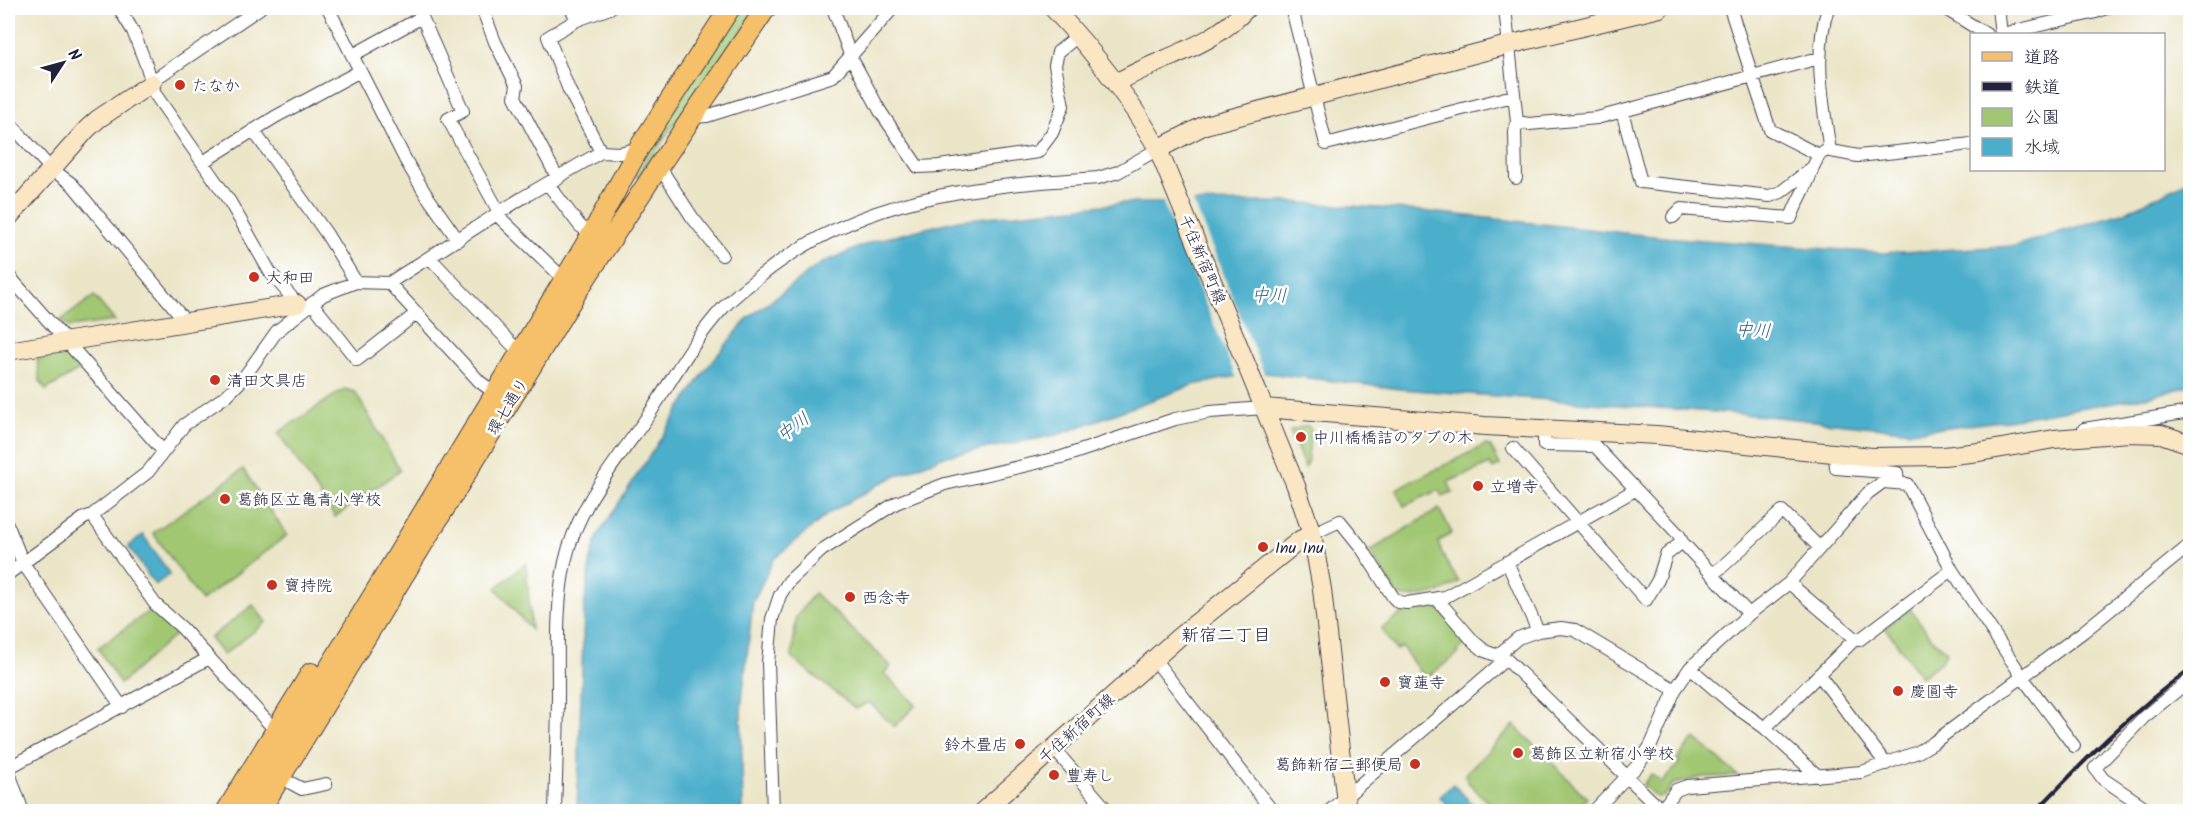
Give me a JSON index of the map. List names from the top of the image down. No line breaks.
{"streets":{"main road":["環七通り"],"street":["千住新宿町線"]},"districts":["新宿二丁目"],"water":["中川"],"places":["たなか","大和田","清田文具店","中川橋橋詰のタブの木","立増寺","葛飾区立亀青小学校","Inu Inu","寶持院","西念寺","寶蓮寺","慶圓寺","鈴木畳店","葛飾区立新宿小学校","葛飾新宿二郵便局","豊寿し"],"legend":["道路","鉄道","公園","水域"],"north":"top right"}
